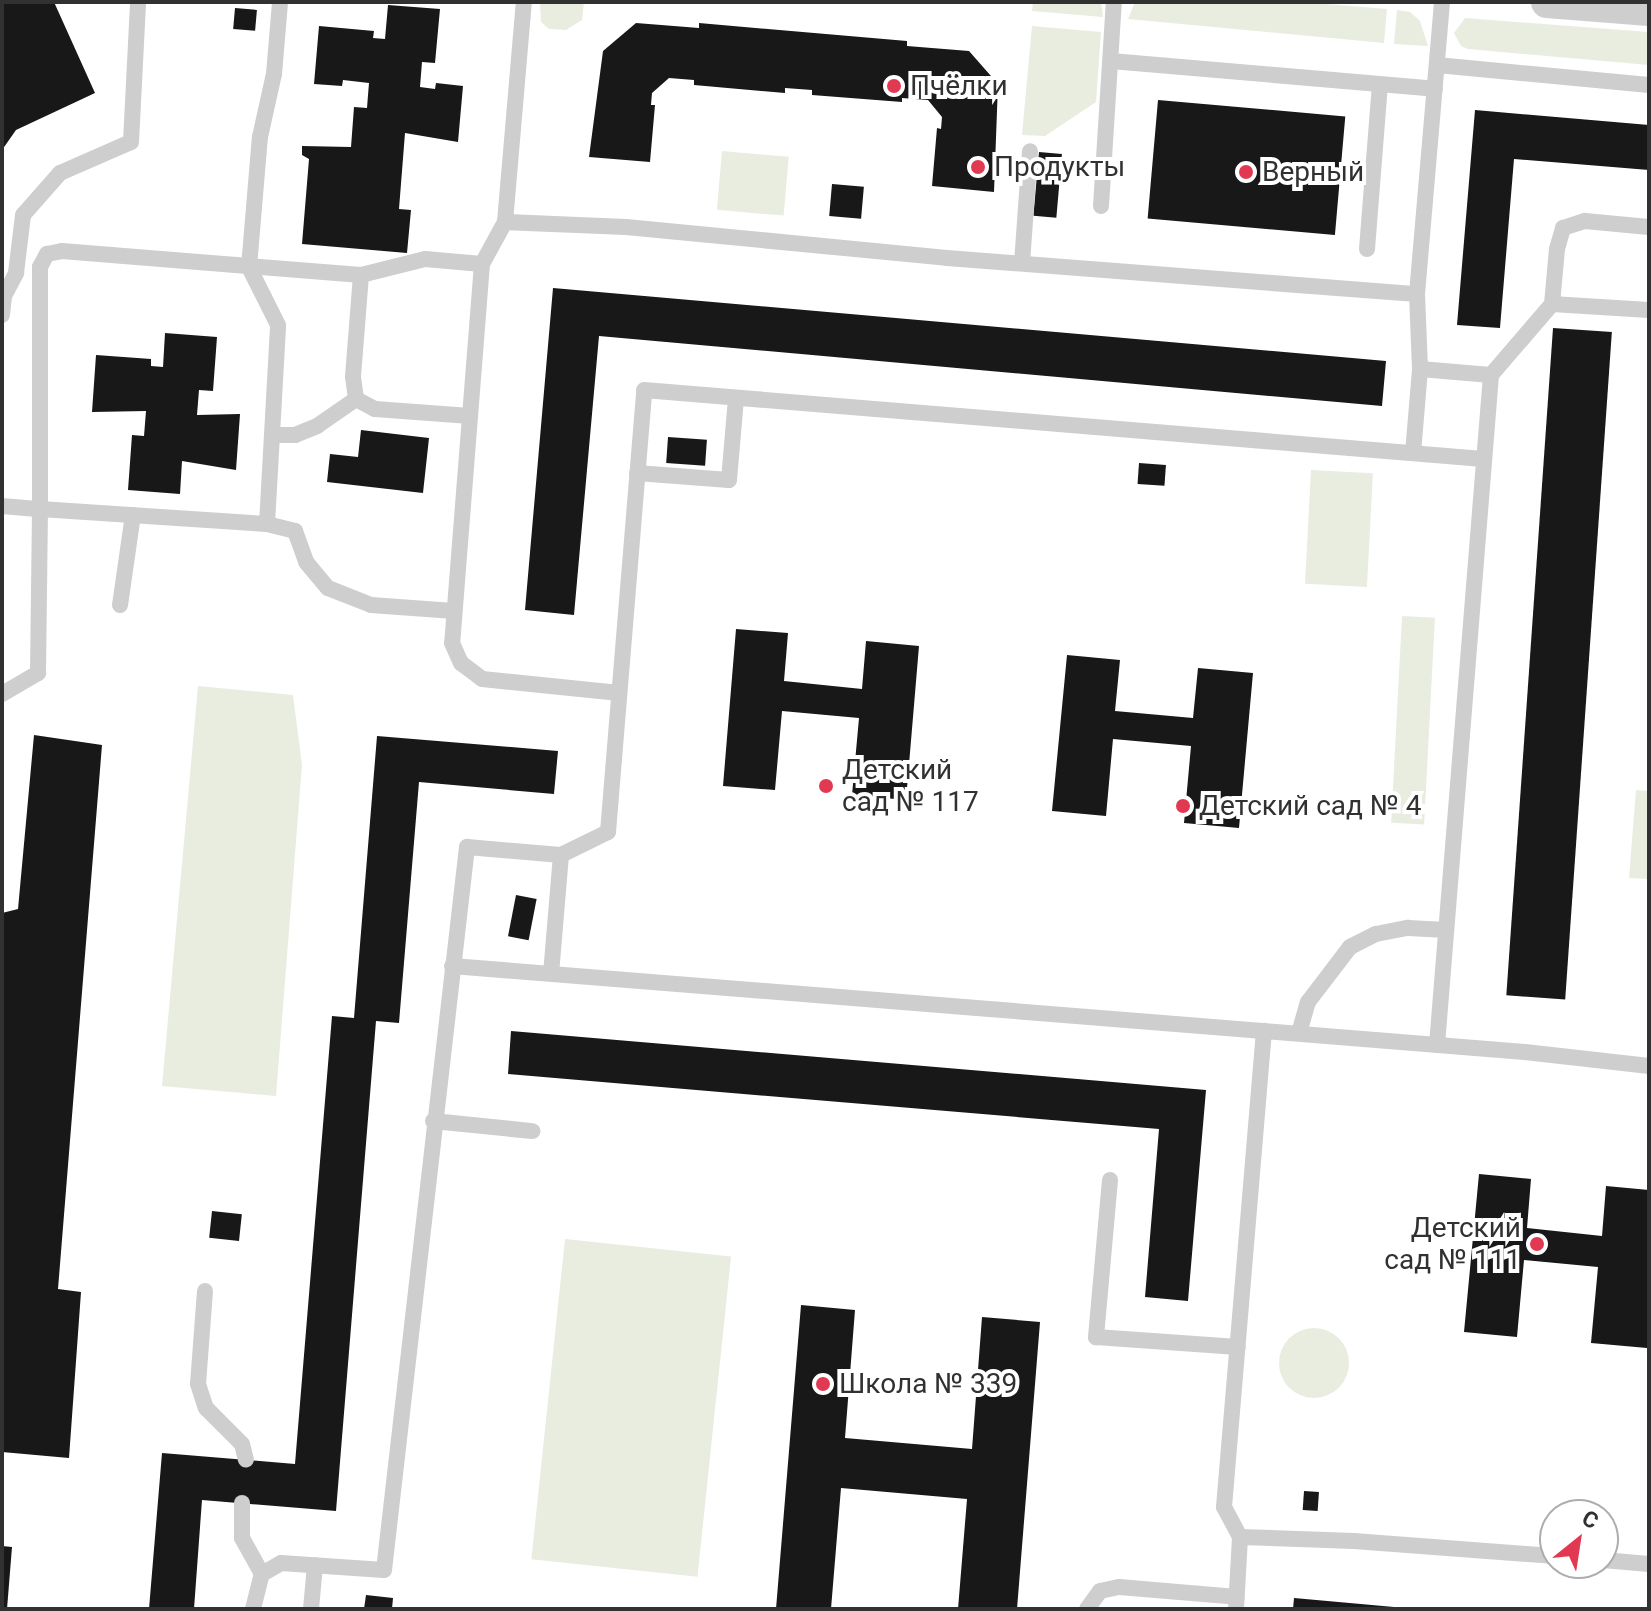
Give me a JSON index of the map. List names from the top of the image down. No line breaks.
{"places":["Пчёлки","Продукты","Верный","Детский сад № 117","Детский сад № 4","Детский сад № 111","Школа № 339"],"north":"top right"}
